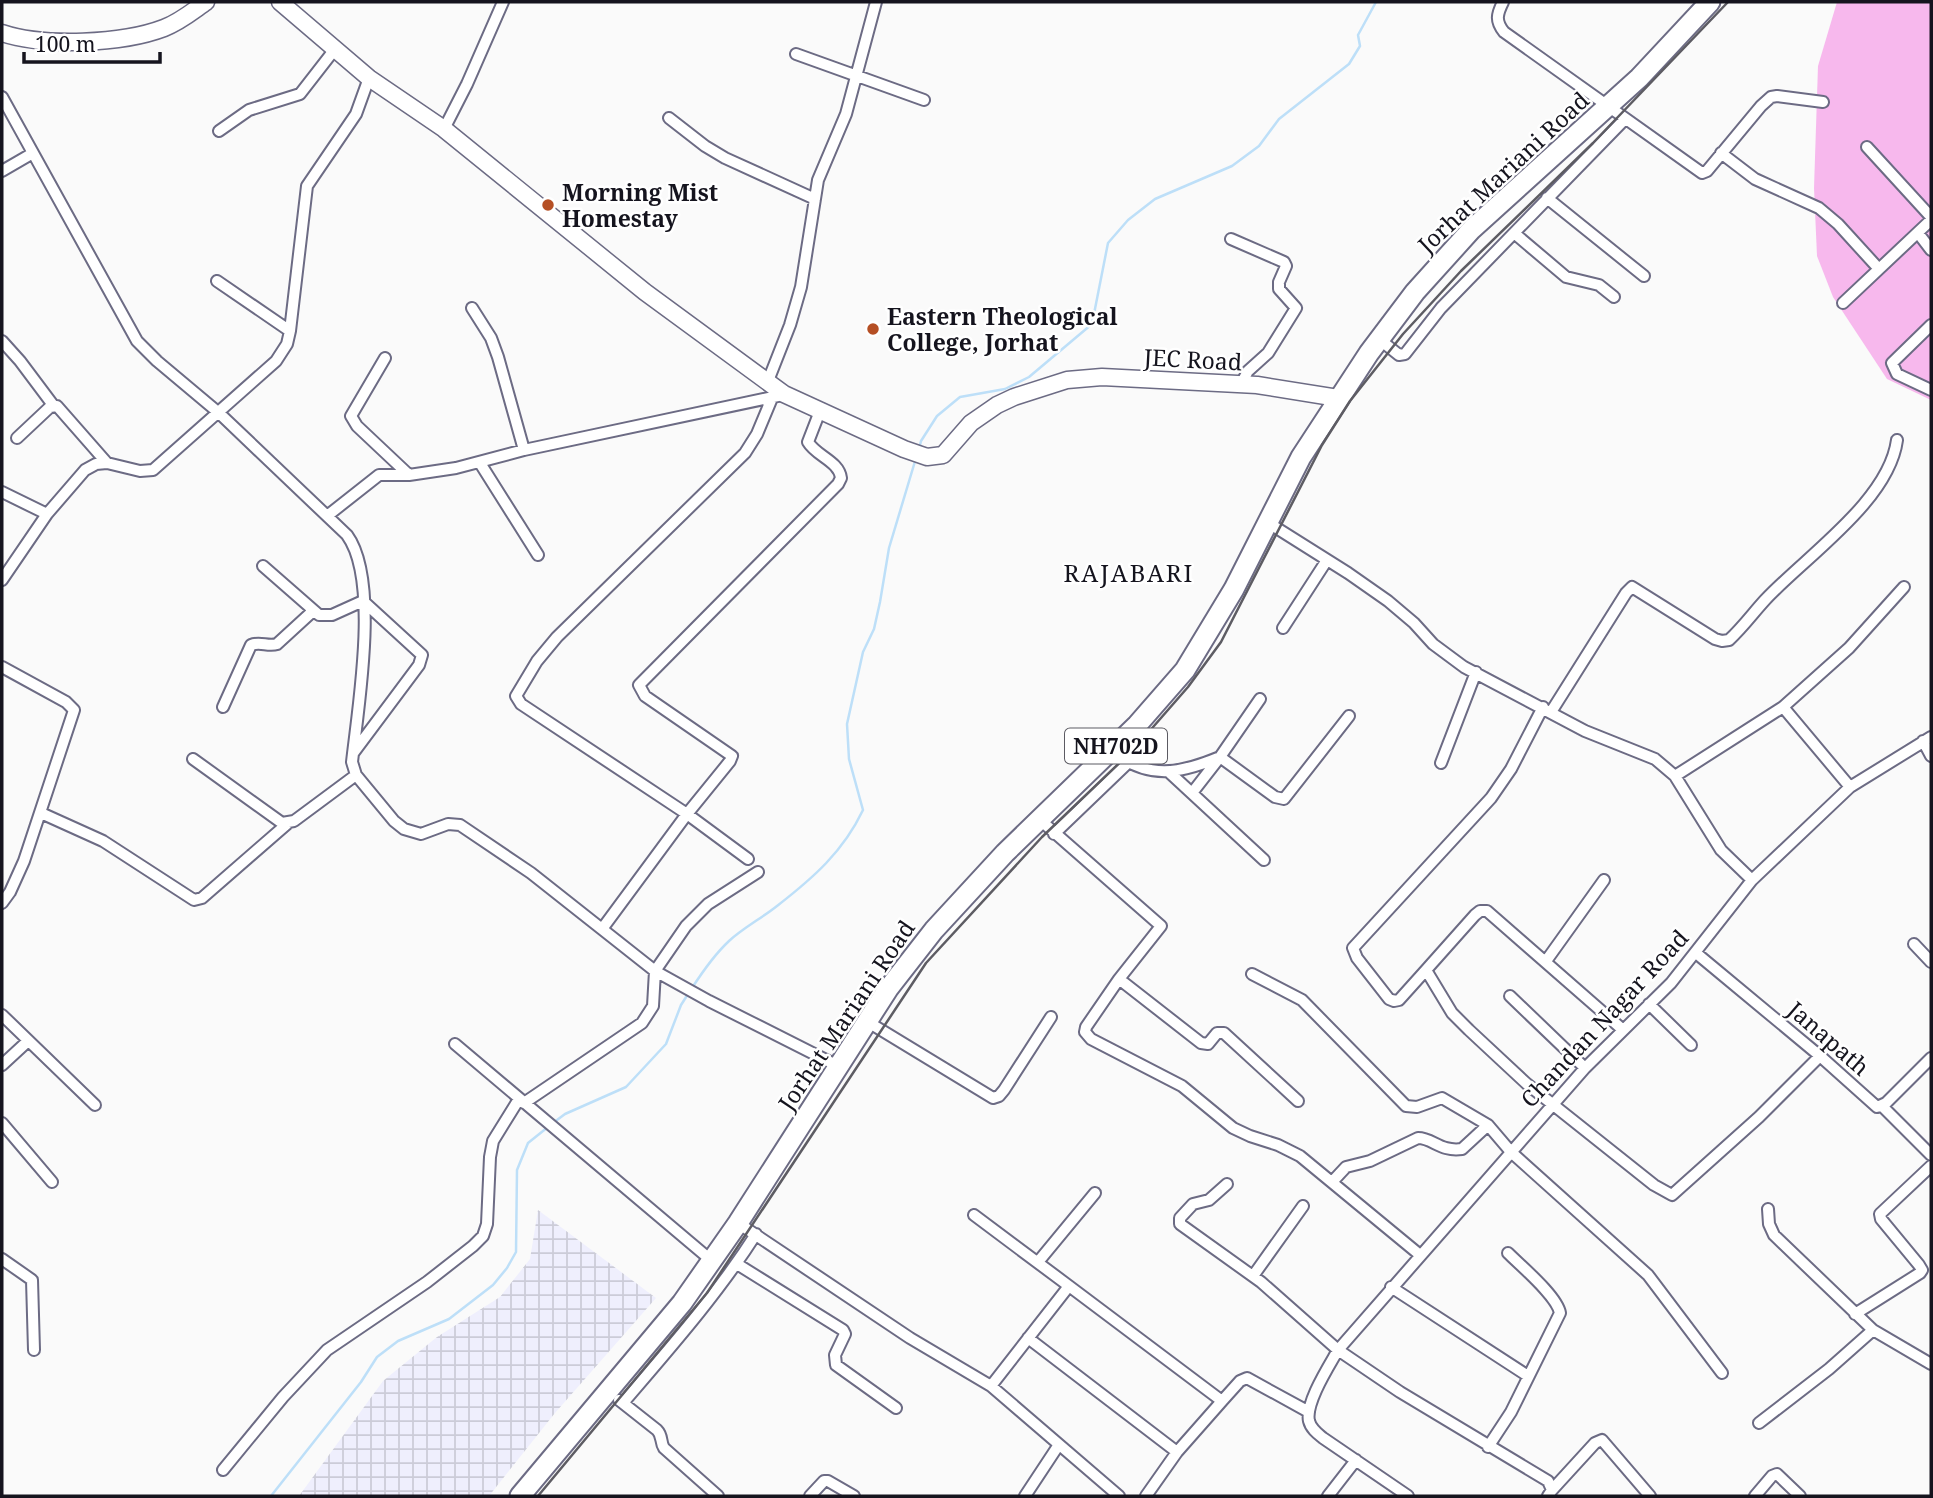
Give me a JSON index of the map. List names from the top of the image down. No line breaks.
{"streets":{"highway":["Jorhat Mariani Road","NH702D"],"street":["JEC Road","Chandan Nagar Road","Janapath"]},"crossings":[["Jorhat Mariani Road","JEC Road"],["Chandan Nagar Road","Janapath"]],"districts":["RAJABARI"],"places":["Morning Mist Homestay","Eastern Theological College, Jorhat"],"scale_bar":"100 m"}
